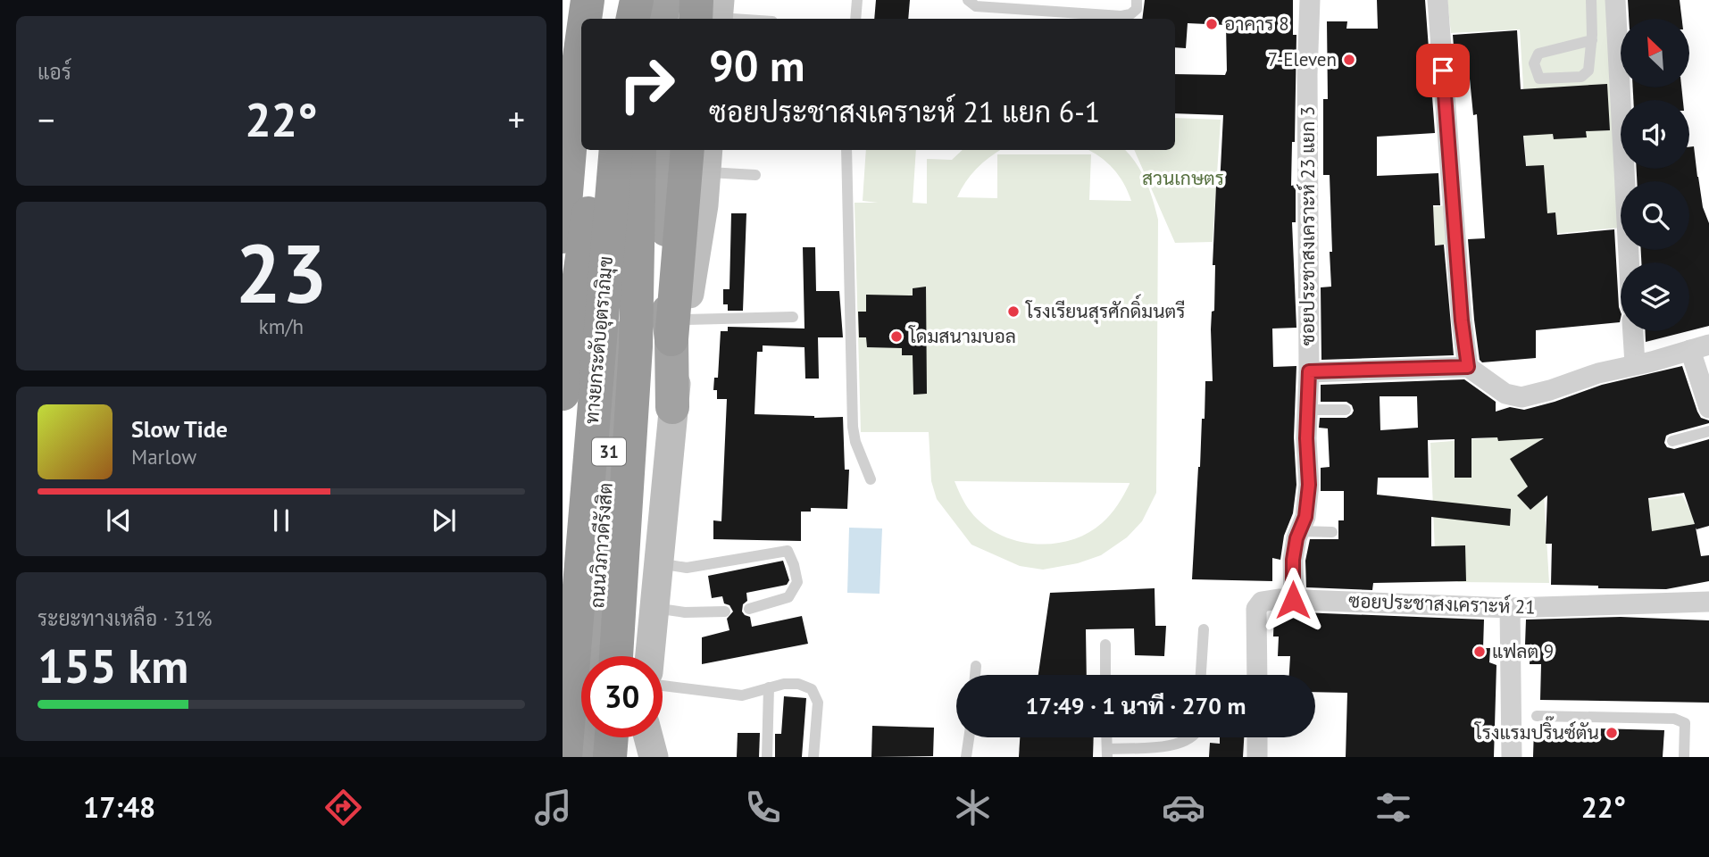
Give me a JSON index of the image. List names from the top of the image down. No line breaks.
{"streets":{"highway":["ทางยกระดับอุตราภิมุข","31","ถนนวิภาวดีรังสิต"],"street":["ซอยประชาสงเคราะห์ 23 แยก 3","ซอยประชาสงเคราะห์ 21"]},"crossings":[["ซอยประชาสงเคราะห์ 23 แยก 3","ซอยประชาสงเคราะห์ 21"]],"parks":["สวนเกษตร"],"places":["อาคาร 8","7-Eleven","โรงเรียนสุรศักดิ์มนตรี","โดมสนามบอล","แฟลต 9","โรงแรมปริ๊นซ์ตัน"],"north":"top left","page":{"tile":["แอร์",["23","km/h"],["ระยะทางเหลือ · 31%","155 km"]],"turn":["90 m","ซอยประชาสงเคราะห์ 21 แยก 6-1"],"heat":["−","22°","+"],"song":["Slow Tide","Marlow"],"limit":"30","trip":"17:49 · 1 นาที · 270 m","tabs":["17:48","22°"]}}
